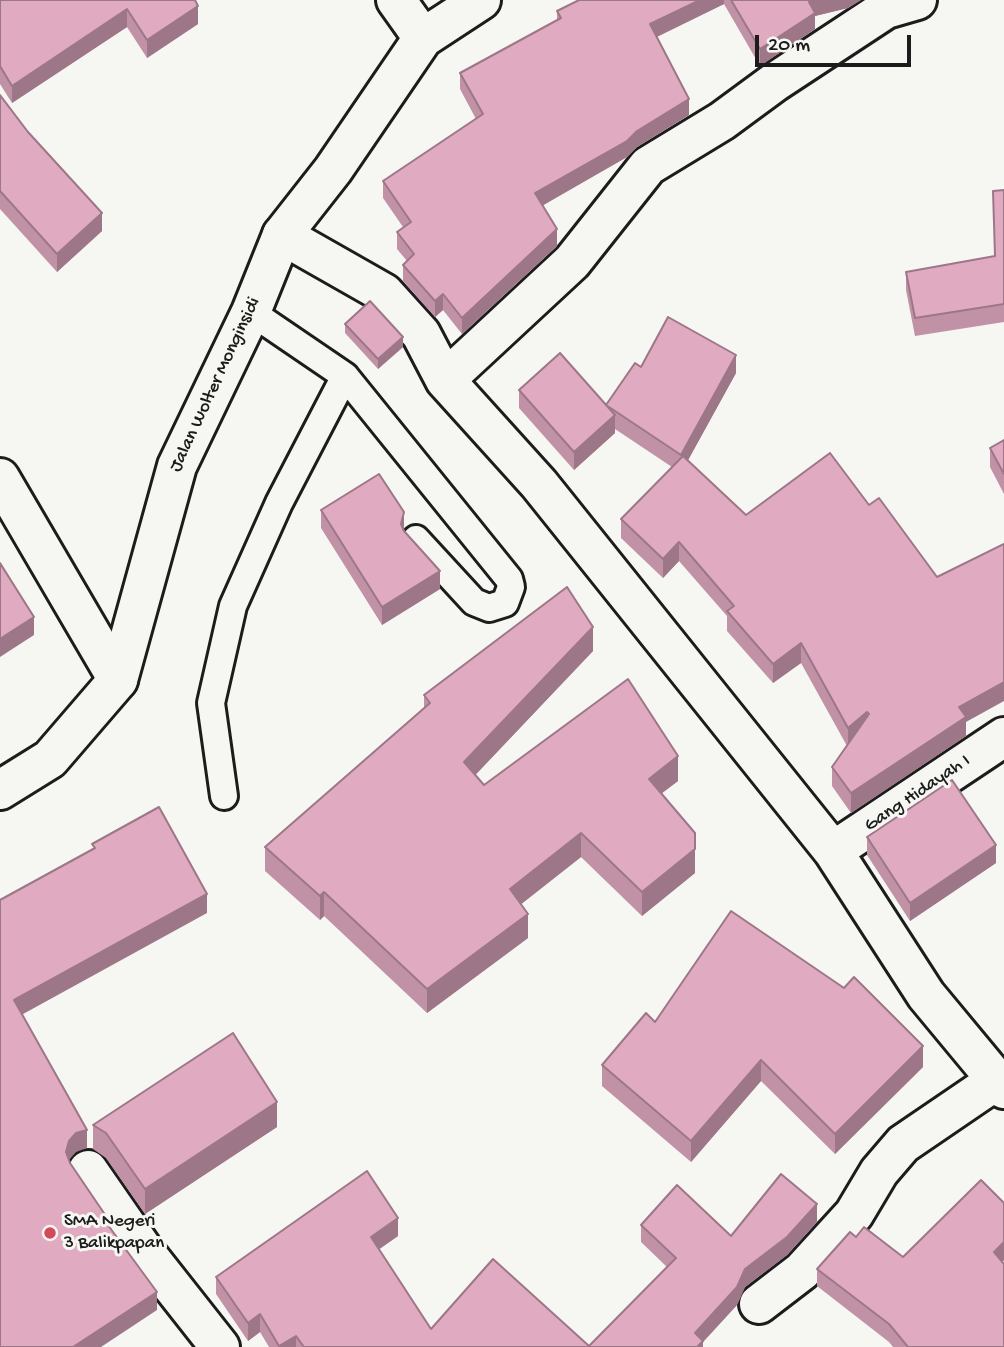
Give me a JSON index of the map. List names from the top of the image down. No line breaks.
{"streets":{"street":["Jalan Wolter Monginsidi","Gang Hidayah I"]},"places":["SMA Negeri 3 Balikpapan"],"scale_bar":"20 m"}
